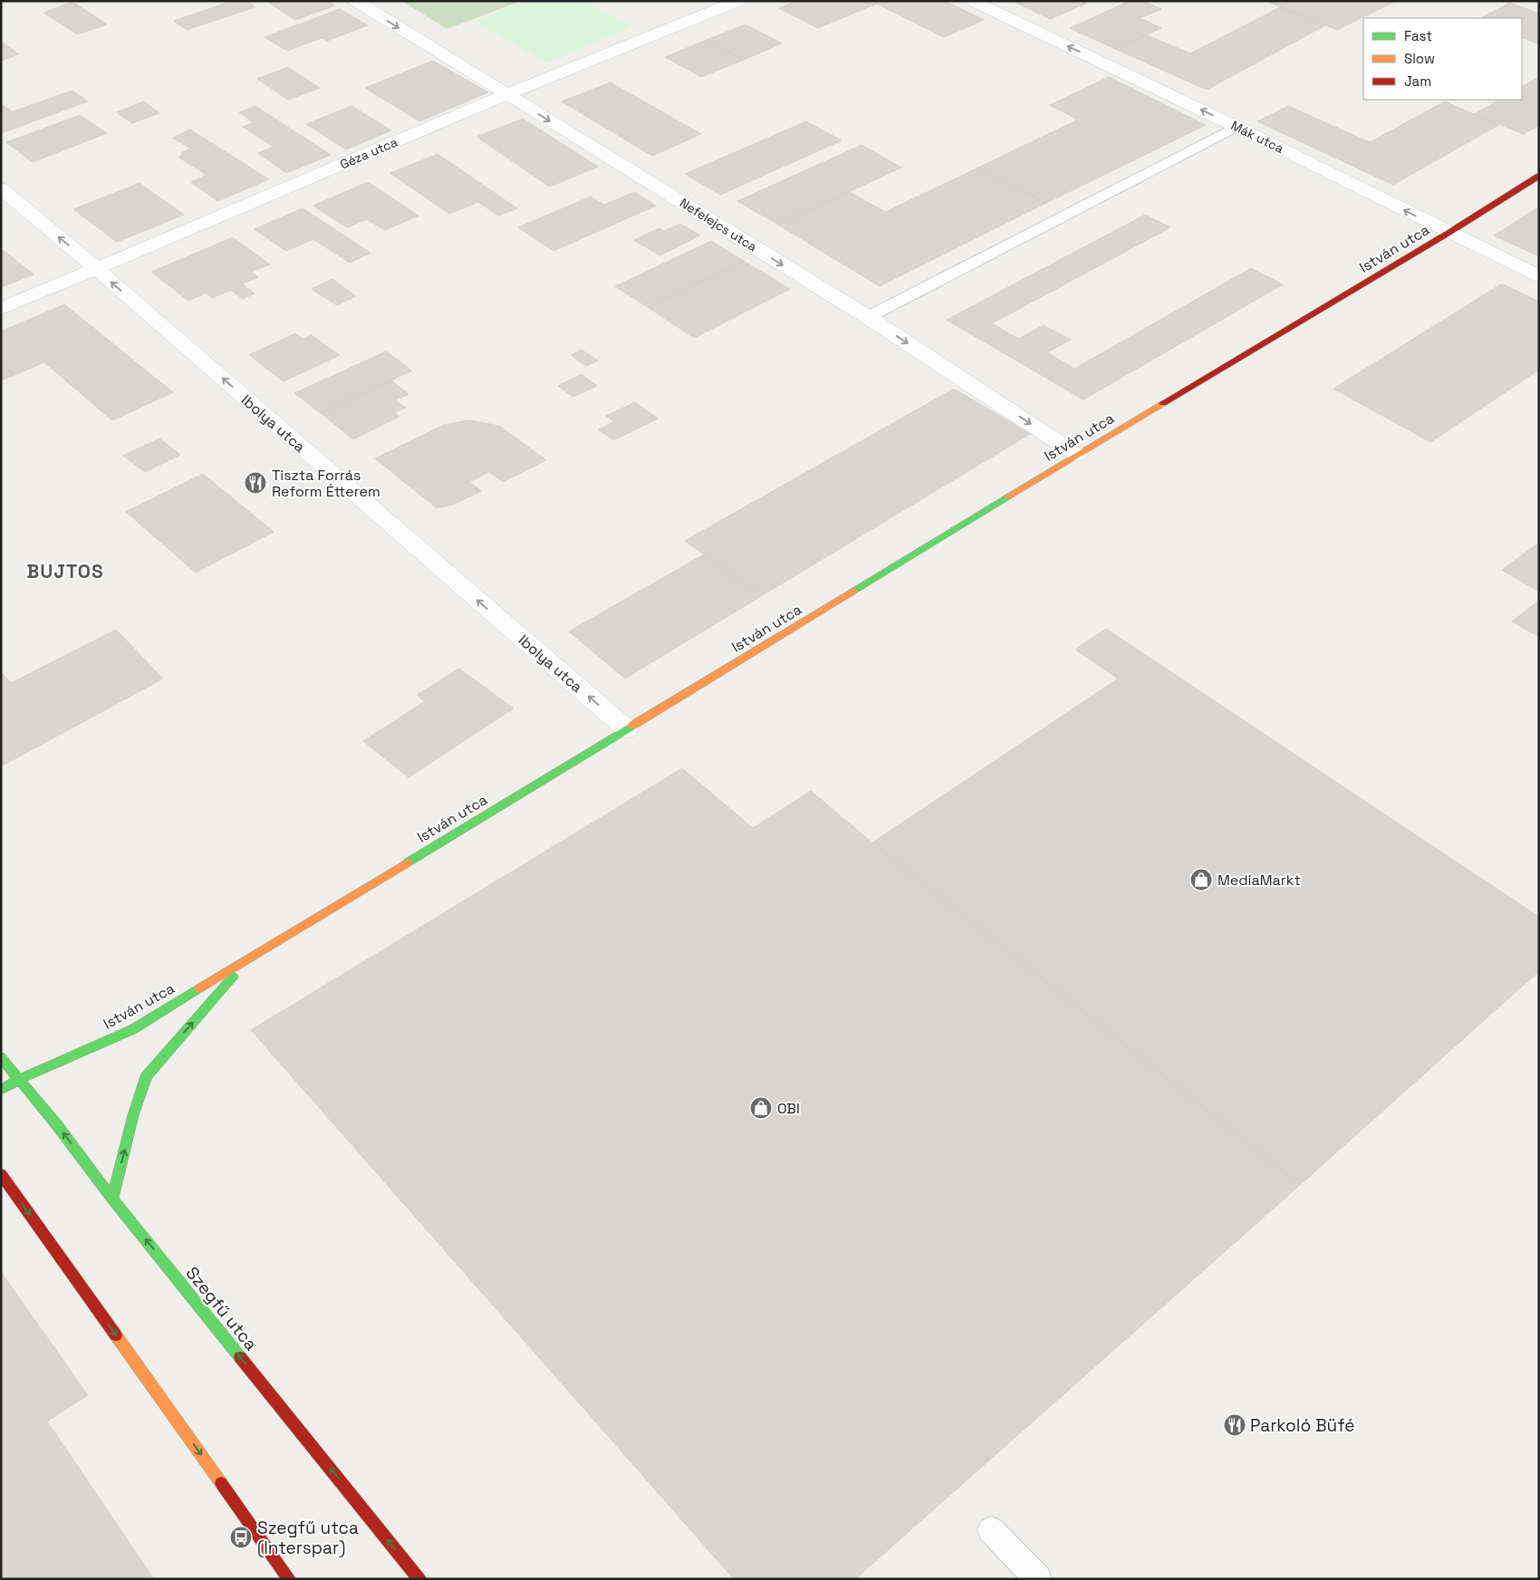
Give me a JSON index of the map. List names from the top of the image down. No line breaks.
{"streets":{"street":["Mák utca","Géza utca","Nefelejcs utca","István utca","Ibolya utca","Szegfű utca"]},"crossings":[["Mák utca","István utca"],["Géza utca","Nefelejcs utca"],["Géza utca","Ibolya utca"],["Nefelejcs utca","István utca"],["István utca","Ibolya utca"],["István utca","Szegfű utca"]],"one_way":["Mák utca","Nefelejcs utca","Ibolya utca"],"districts":["BUJTOS"],"places":{"restaurant":["Tiszta Forrás Reform Étterem","Parkoló Büfé"],"shop":["MediaMarkt","OBI"],"bus stop":["Szegfű utca (Interspar)"]},"legend":["Fast","Slow","Jam"]}
